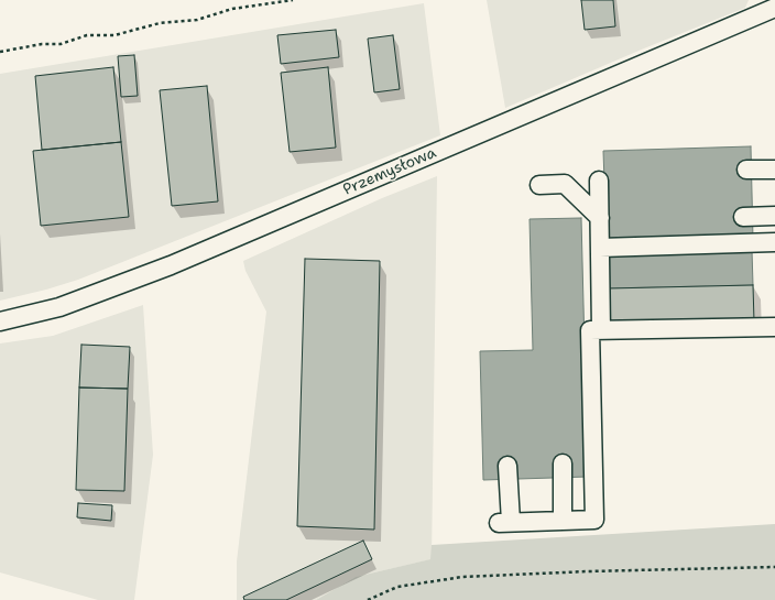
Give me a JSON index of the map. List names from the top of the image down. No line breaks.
{"streets":{"street":["Przemysłowa"]}}
